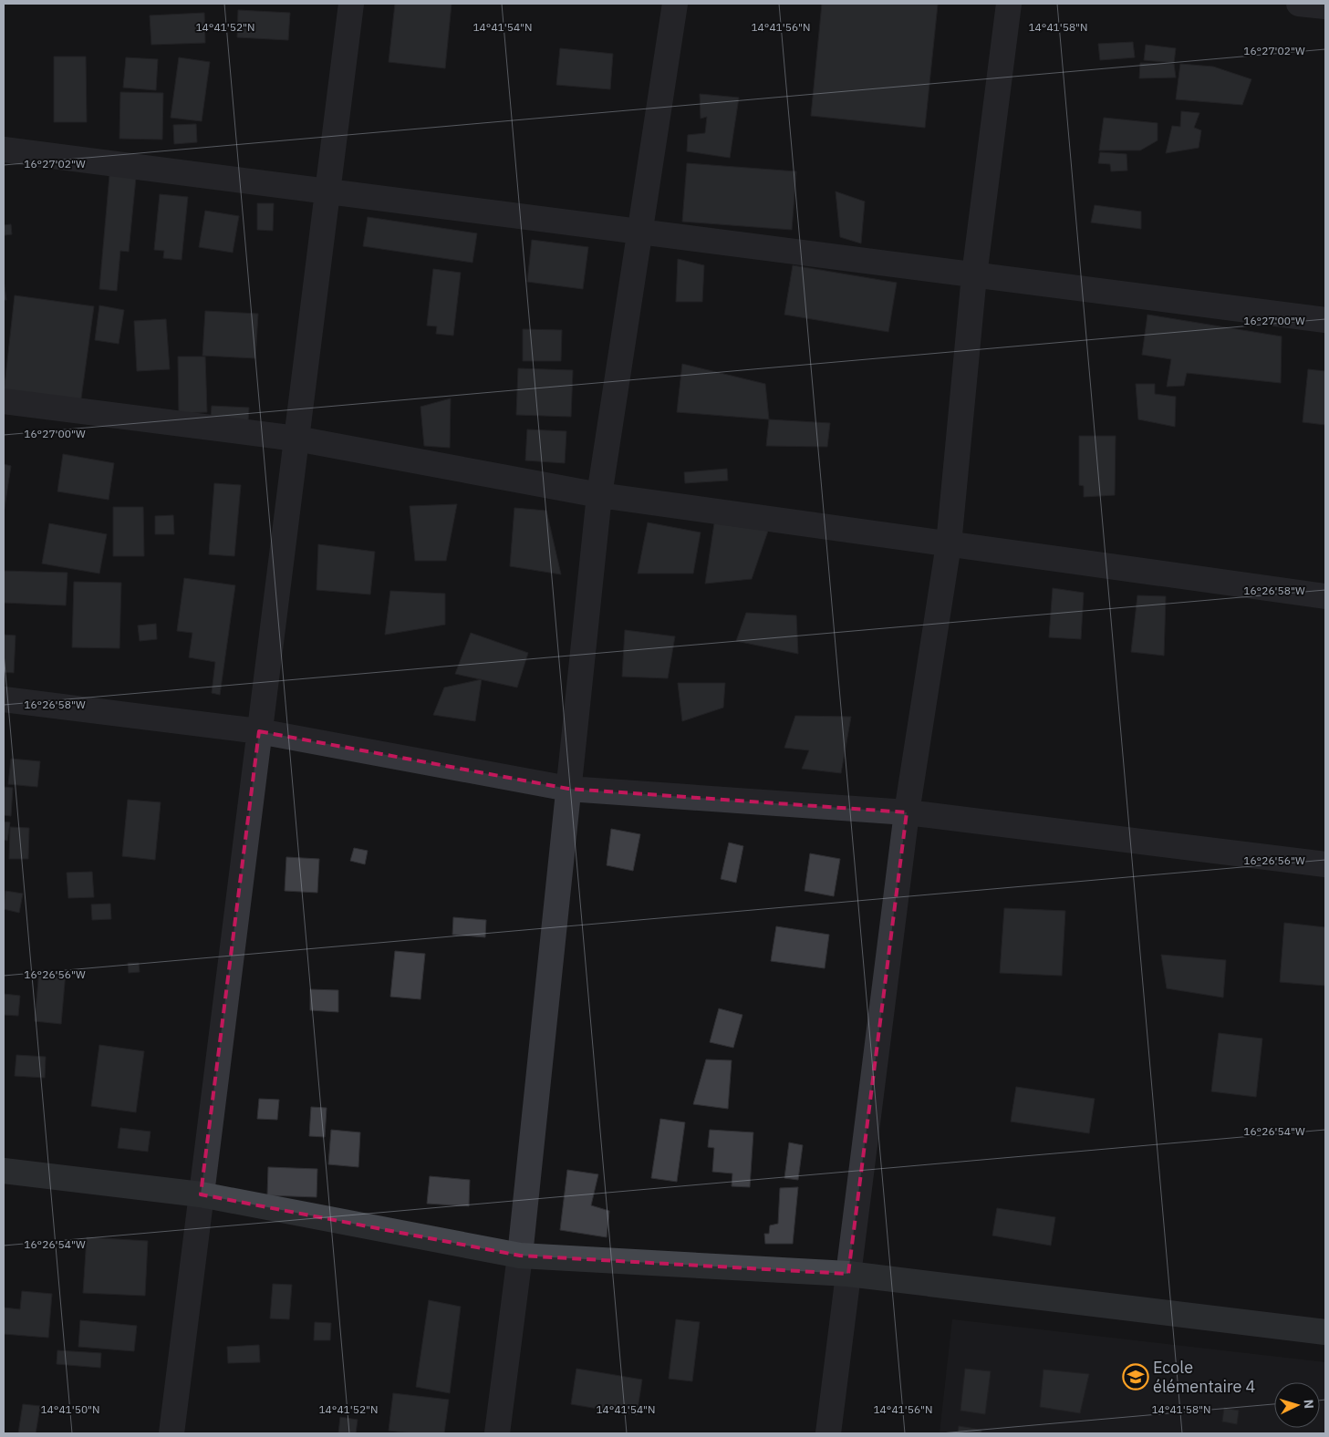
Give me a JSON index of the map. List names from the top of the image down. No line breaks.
{"places":{"school or university":["Ecole élémentaire 4"]},"north":"right","coordinates":["14°41'52\"N","14°41'54\"N","14°41'56\"N","14°41'58\"N","16°27'02\"W","16°27'00\"W","16°26'58\"W","16°26'56\"W","16°26'54\"W","14°41'50\"N"]}
